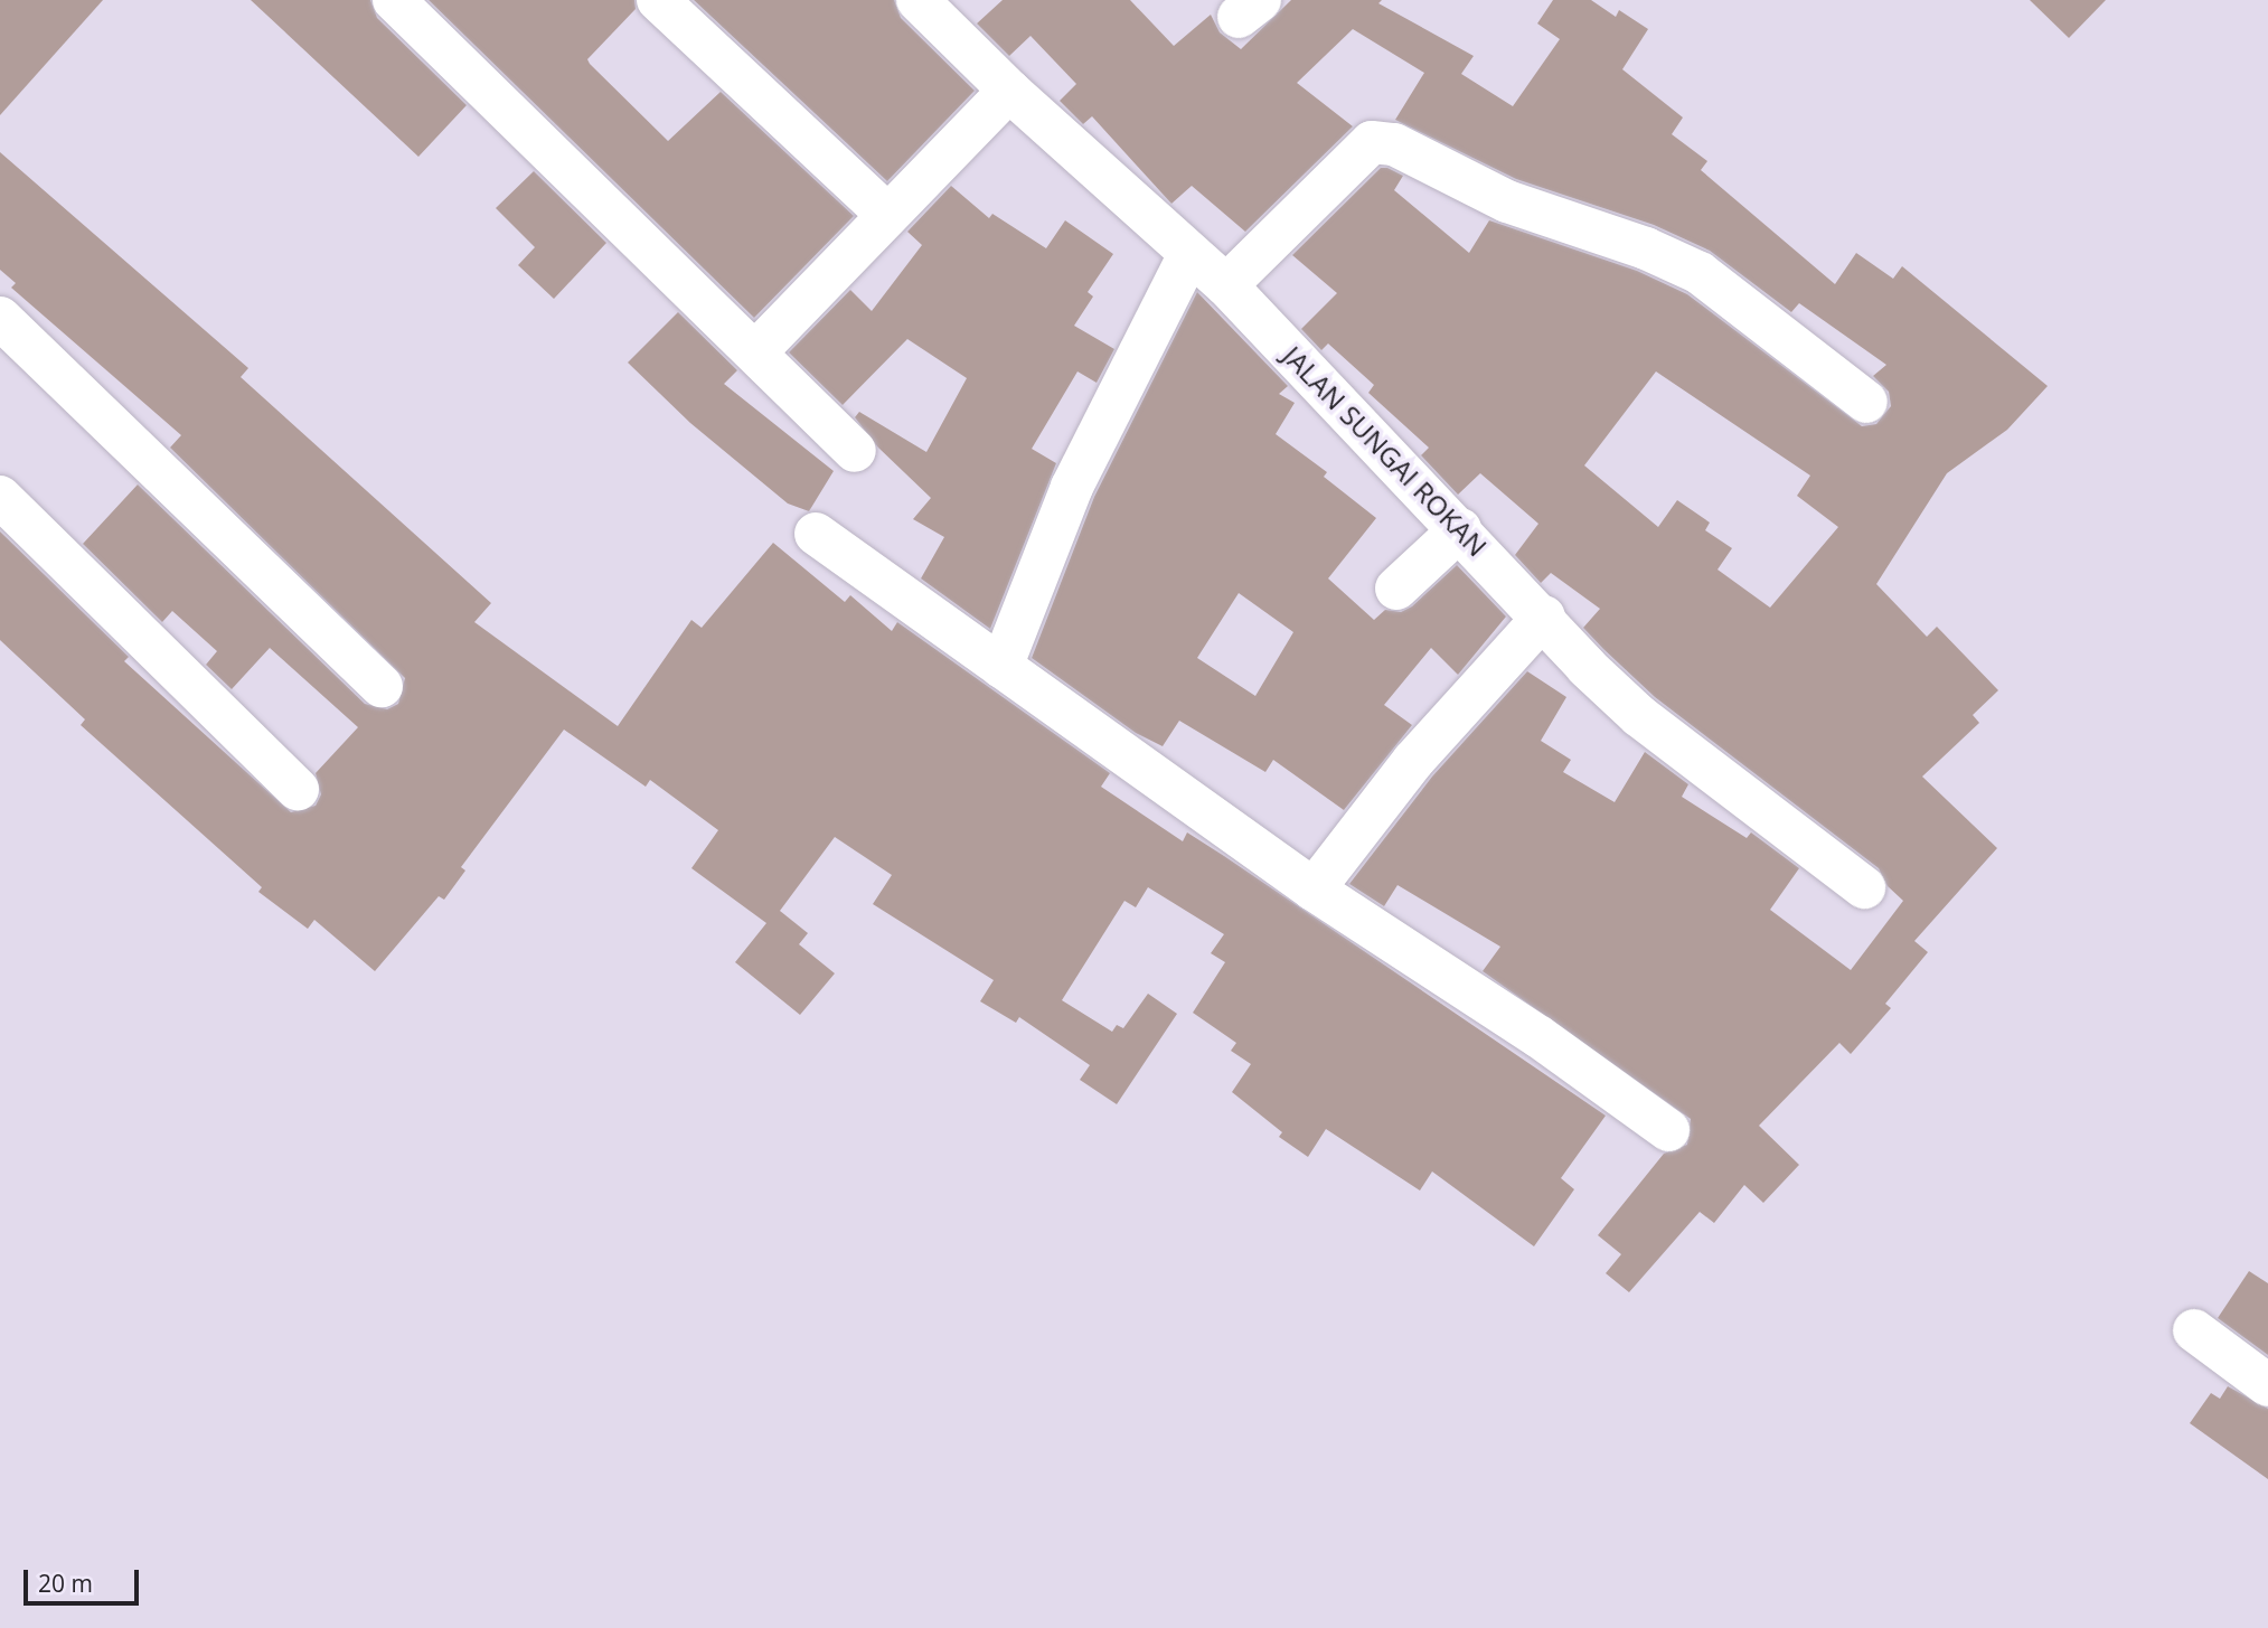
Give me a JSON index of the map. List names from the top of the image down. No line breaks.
{"streets":{"street":["JALAN SUNGAI ROKAN"]},"scale_bar":"20 m"}
